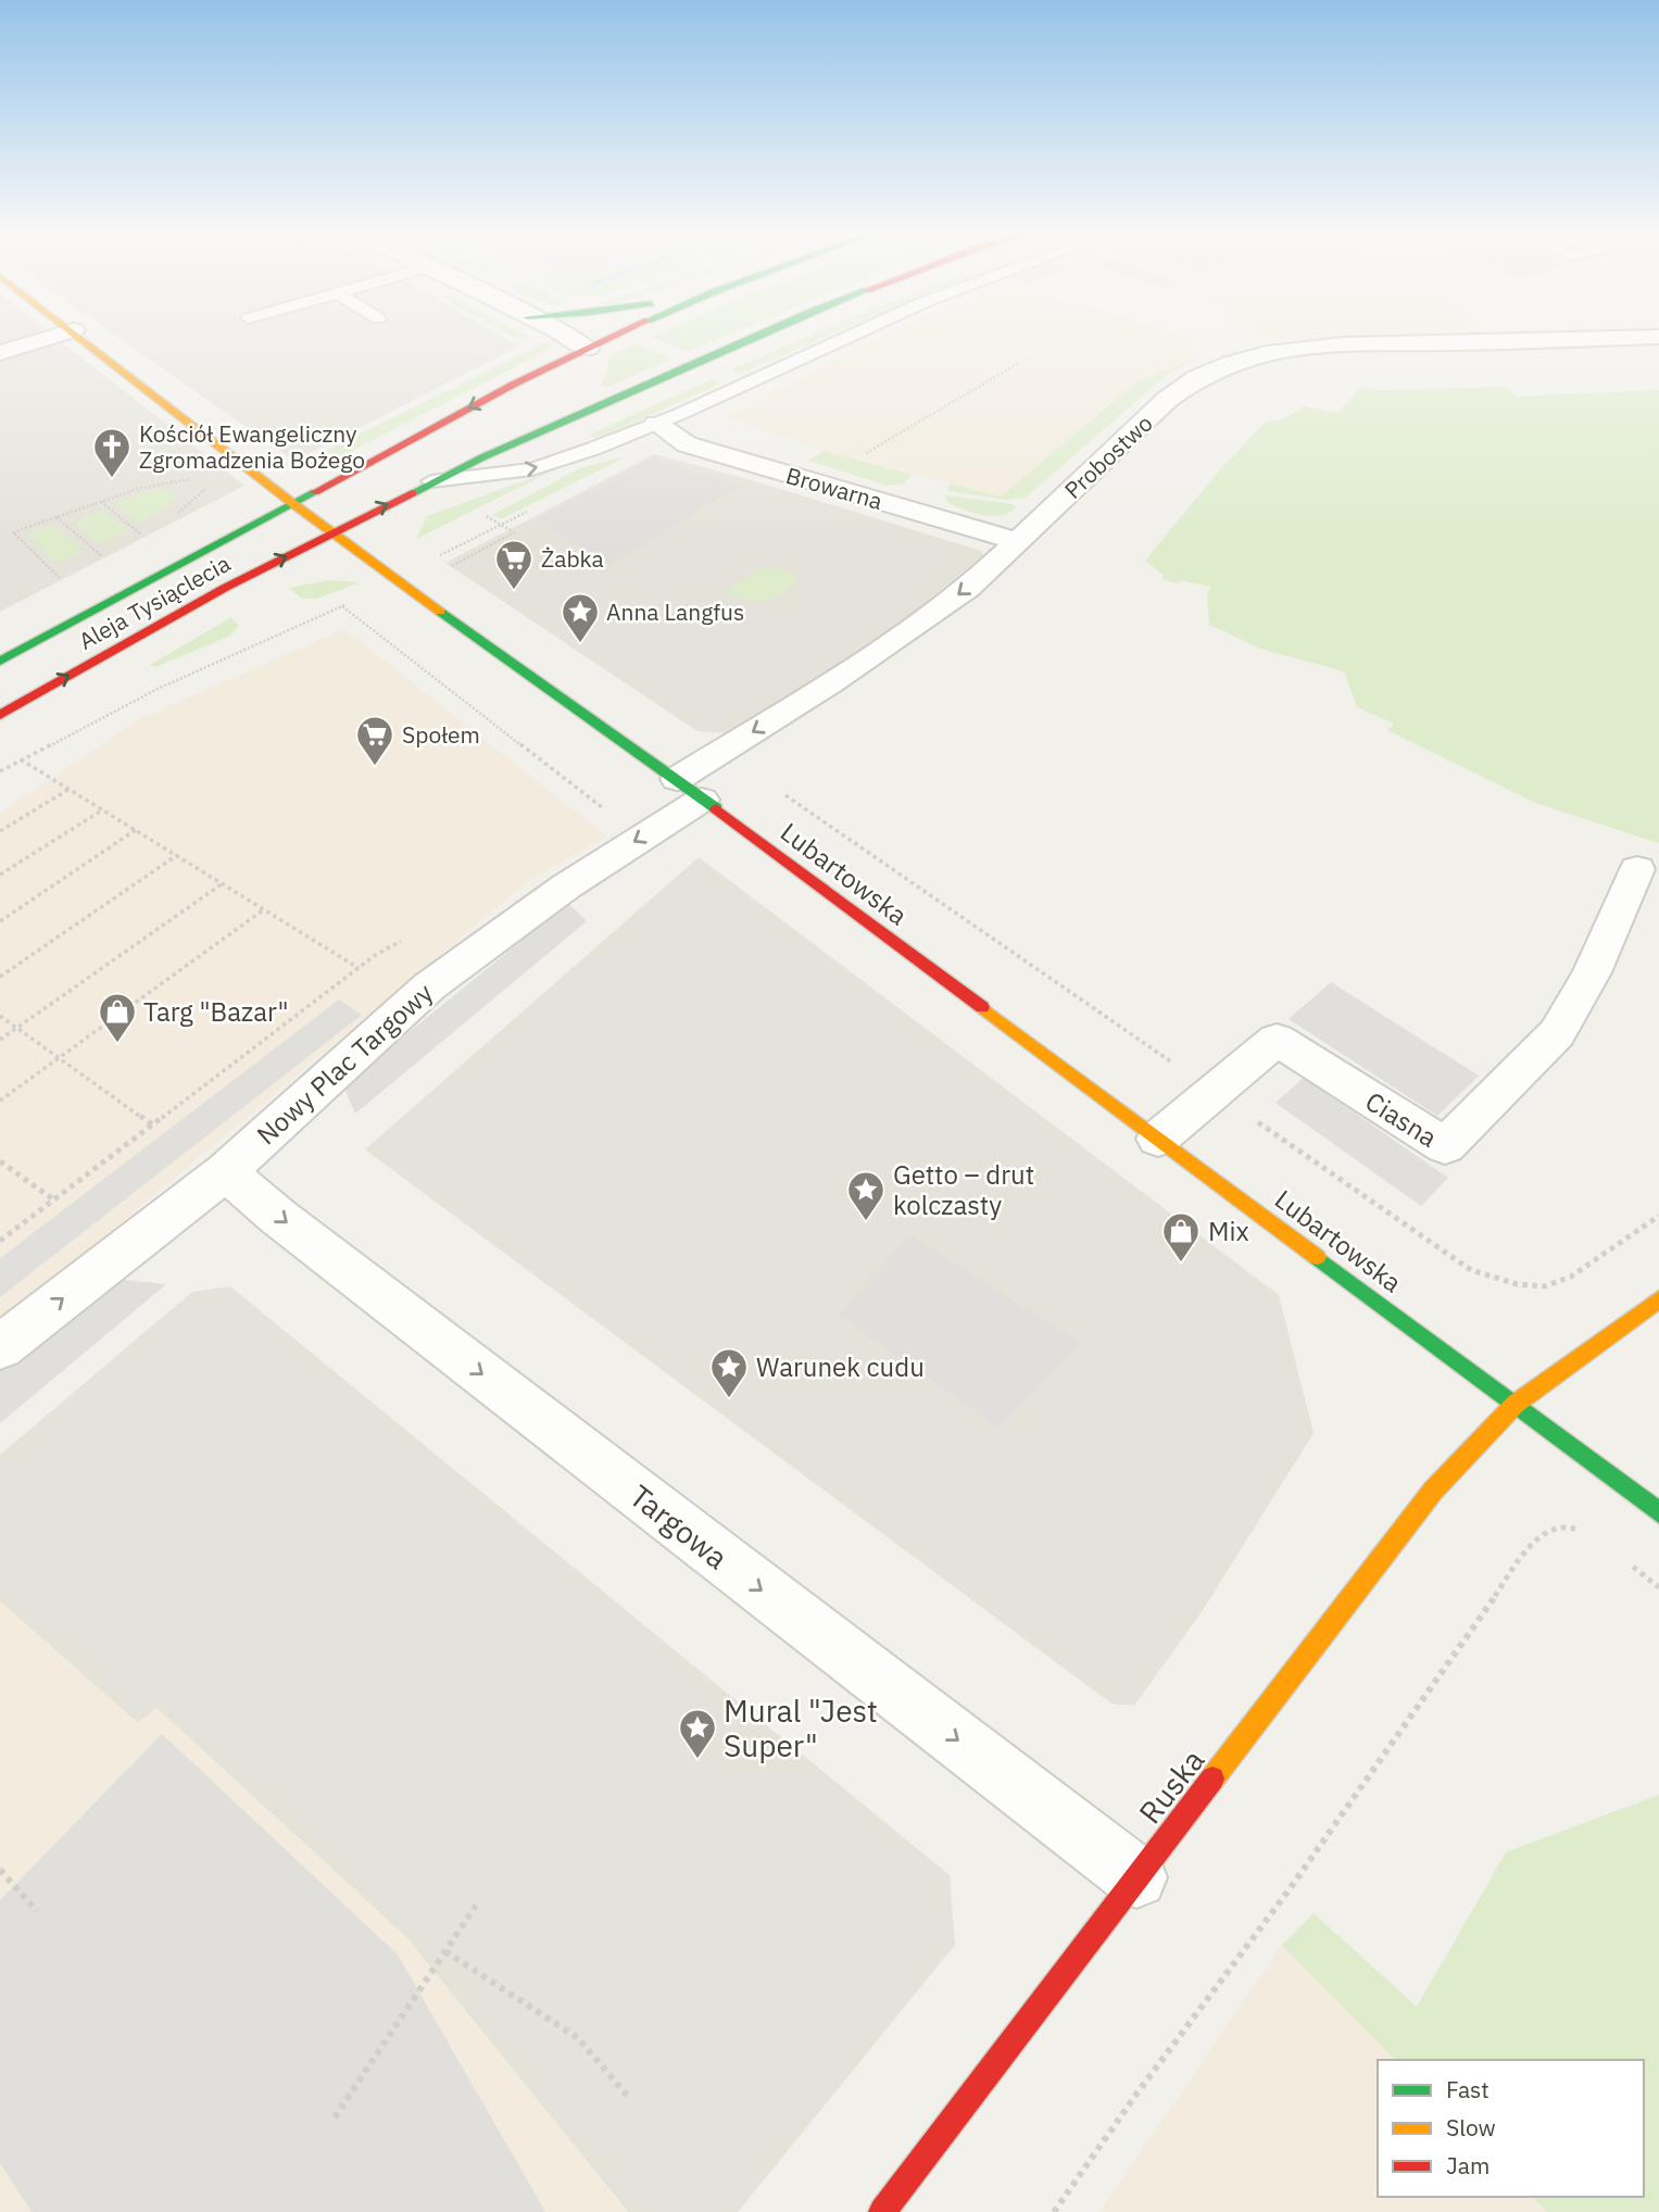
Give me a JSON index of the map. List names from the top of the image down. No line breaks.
{"streets":{"main road":["Aleja Tysiąclecia","Lubartowska","Ruska"],"street":["Probostwo","Browarna","Nowy Plac Targowy","Ciasna","Targowa"]},"crossings":[["Probostwo","Browarna"],["Probostwo","Lubartowska"],["Probostwo","Nowy Plac Targowy"],["Aleja Tysiąclecia","Lubartowska"],["Lubartowska","Nowy Plac Targowy"],["Lubartowska","Ciasna"],["Lubartowska","Ruska"],["Nowy Plac Targowy","Targowa"],["Targowa","Ruska"]],"one_way":["Probostwo","Targowa"],"places":{"church":["Kościół Ewangeliczny Zgromadzenia Bożego"],"supermarket":["Żabka","Społem"],"place":["Anna Langfus","Getto – drut kolczasty","Warunek cudu","Mural \"Jest Super\""],"shop":["Targ \"Bazar\"","Mix"]},"legend":["Fast","Slow","Jam"]}
